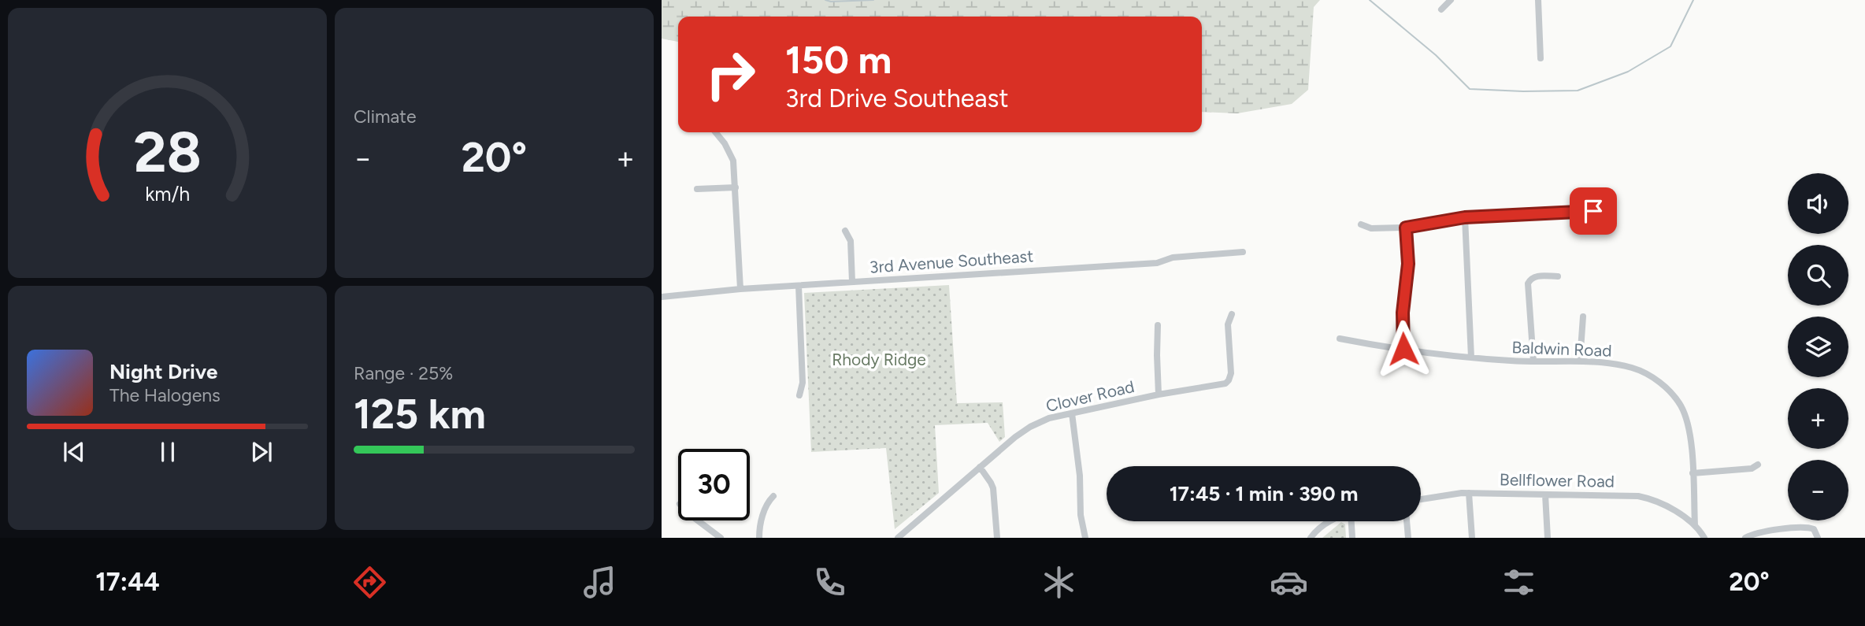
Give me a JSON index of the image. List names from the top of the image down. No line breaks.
{"streets":{"street":["3rd Avenue Southeast","Baldwin Road","Clover Road","Bellflower Road"]},"crossings":[["Baldwin Road","Bellflower Road"]],"parks":["Rhody Ridge"],"page":{"tile":["Climate",["Range · 25%","125 km"]],"turn":["150 m","3rd Drive Southeast"],"heat":["−","20°","+"],"map_buttons":["+","−"],"song":["Night Drive","The Halogens"],"limit":"30","trip":"17:45 · 1 min · 390 m","tabs":["17:44","20°"],"gauge":["28","km/h"]}}
